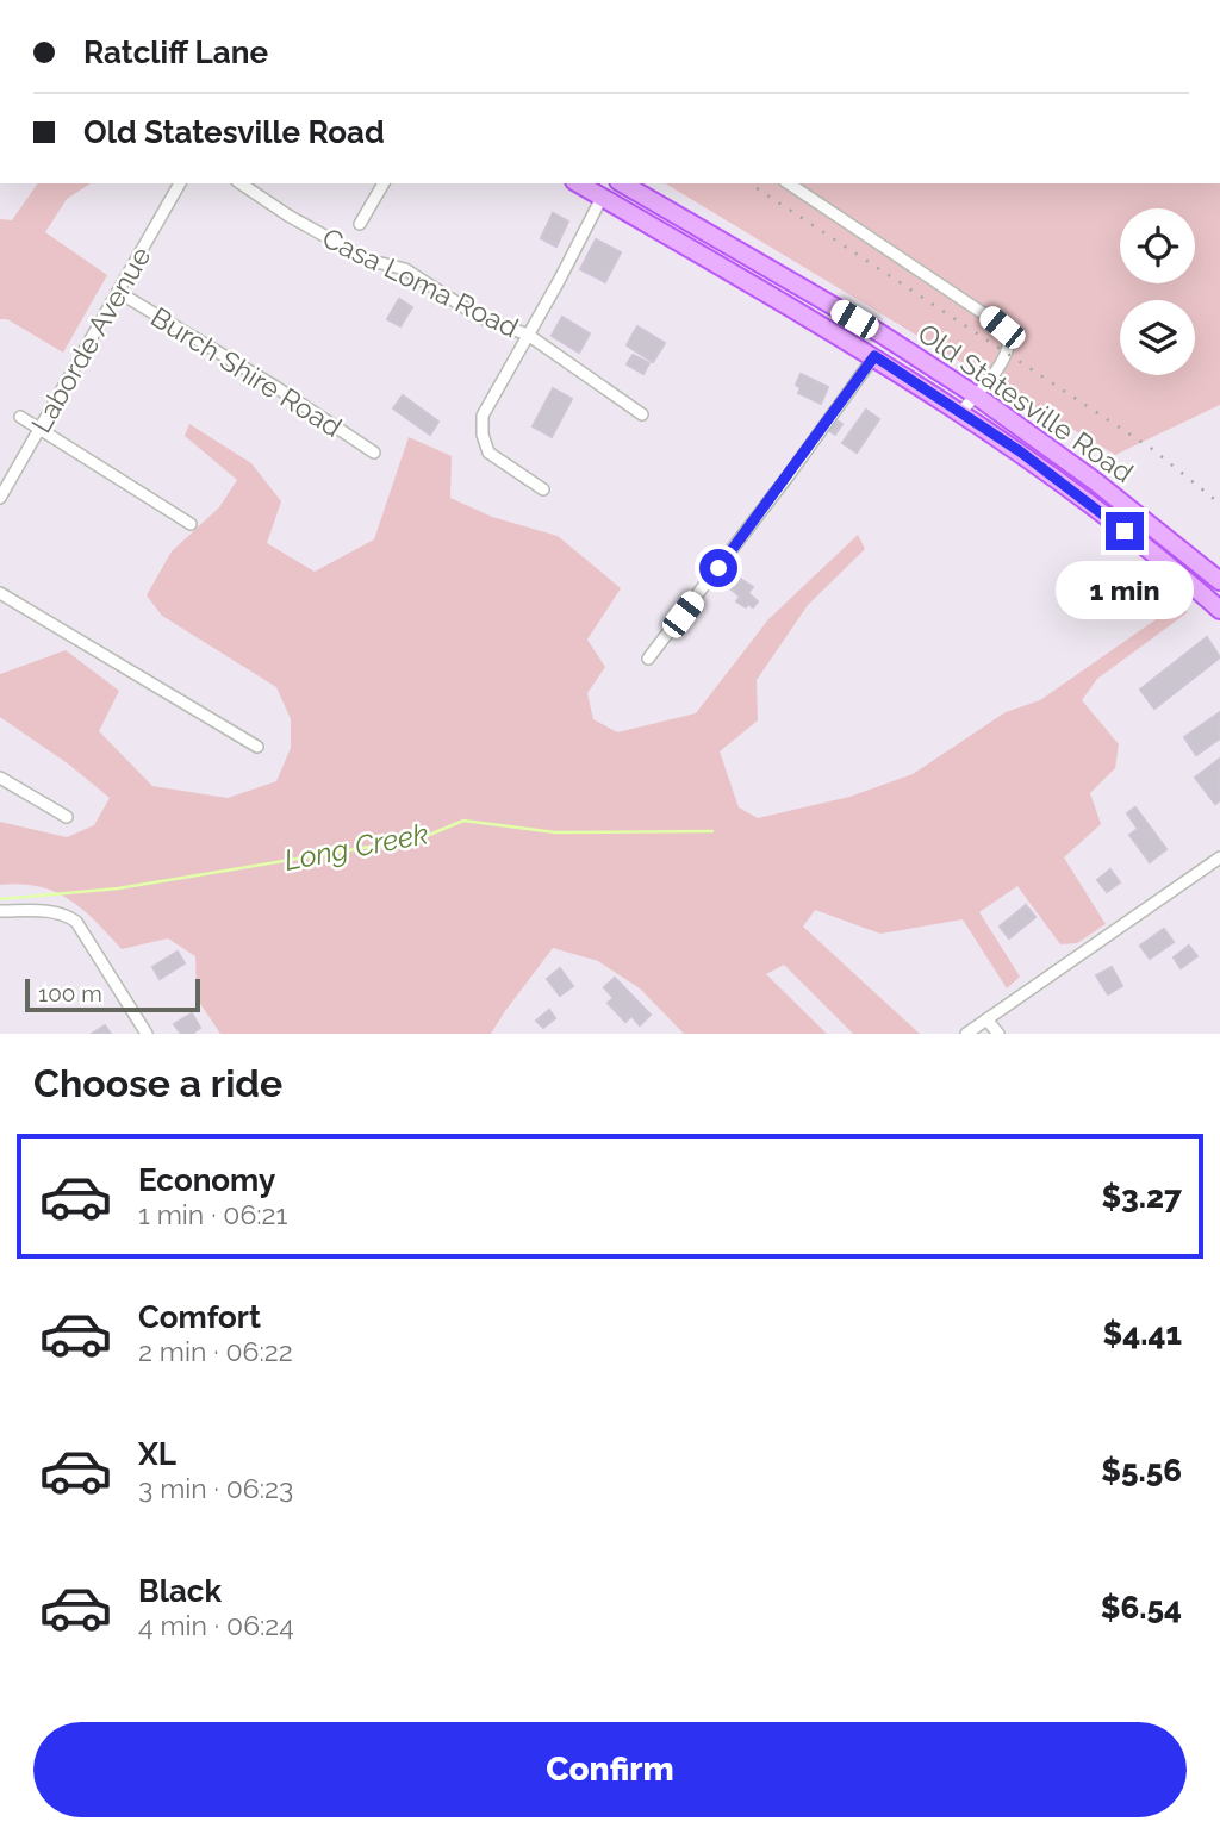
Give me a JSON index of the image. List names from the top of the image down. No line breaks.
{"streets":{"main road":["Old Statesville Road"],"street":["Casa Loma Road","Laborde Avenue","Burch Shire Road"]},"crossings":[["Laborde Avenue","Burch Shire Road"]],"water":["Long Creek"],"scale_bar":"100 m","page":{"banner":["Ratcliff Lane","Old Statesville Road"],"bubble":"1 min","scale":"100 m","heading":"Choose a ride","list":[{"name":"Economy","note":"1 min · 06:21","value":"$3.27"},{"name":"Comfort","note":"2 min · 06:22","value":"$4.41"},{"name":"XL","note":"3 min · 06:23","value":"$5.56"},{"name":"Black","note":"4 min · 06:24","value":"$6.54"}],"buttons":"Confirm"}}
